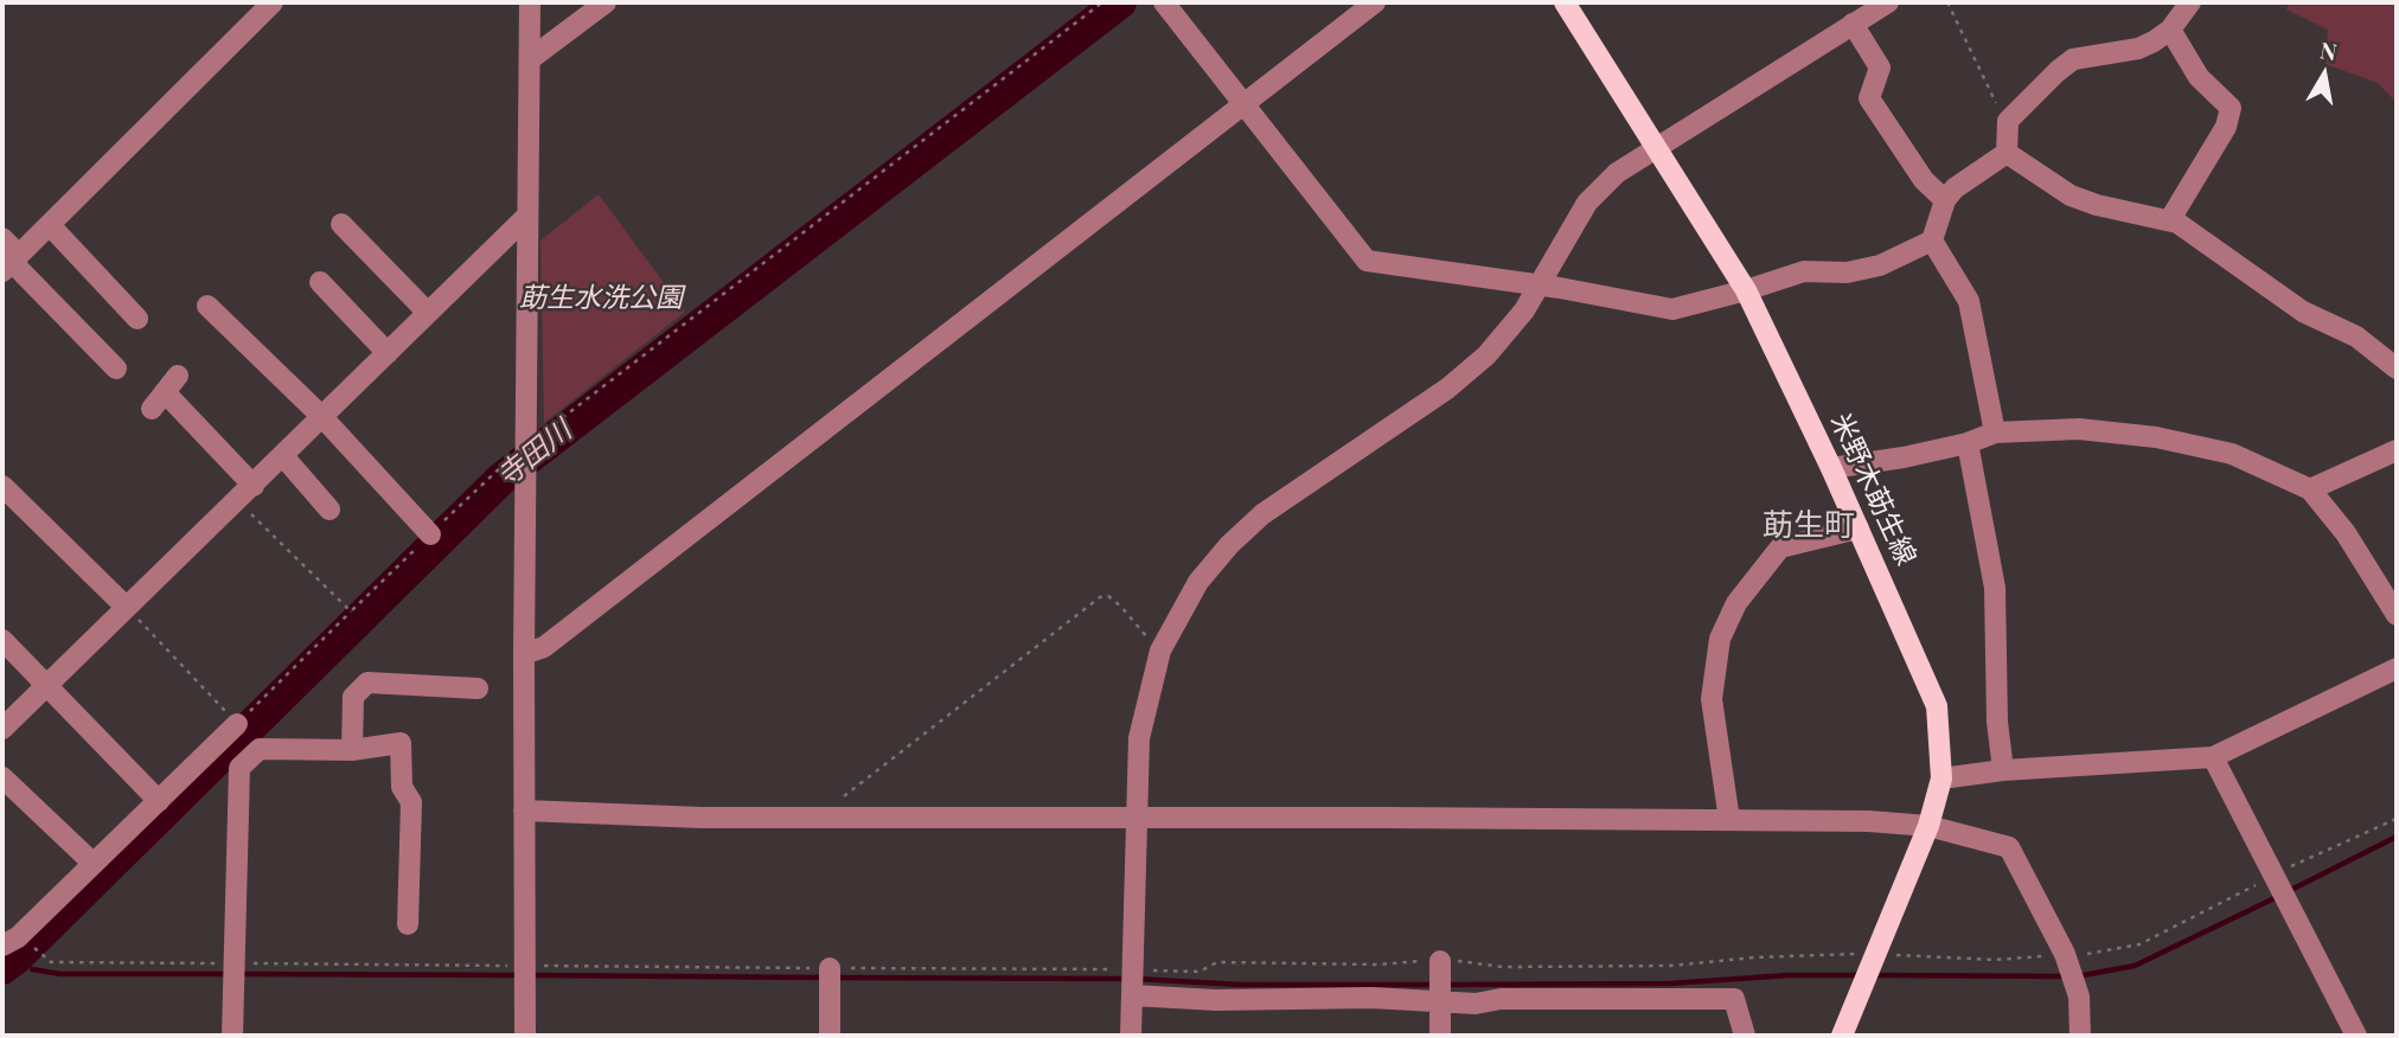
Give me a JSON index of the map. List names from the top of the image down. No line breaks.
{"streets":{"main road":["米野木莇生線"]},"districts":["莇生町"],"water":["寺田川"],"parks":["莇生水洗公園"],"north":"top"}
